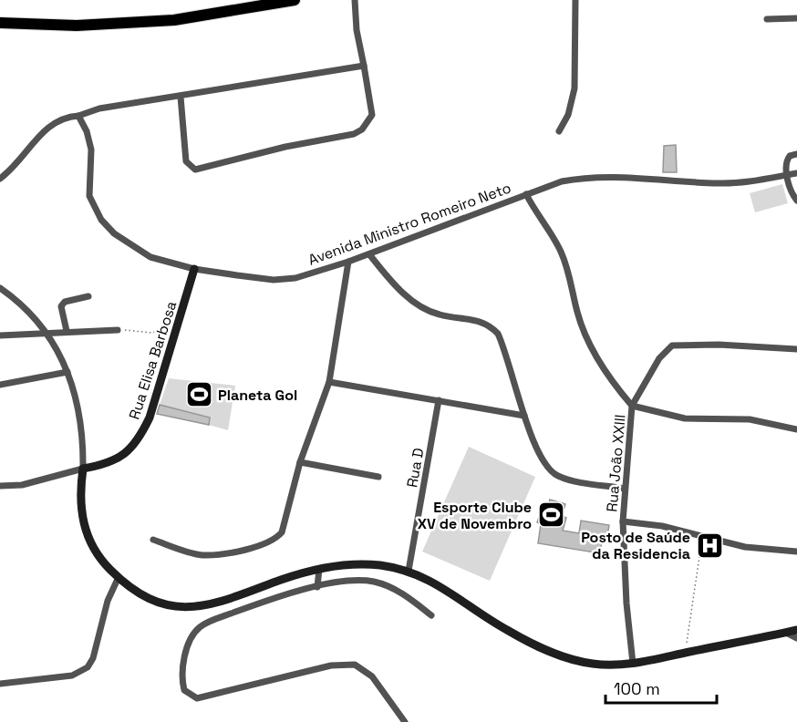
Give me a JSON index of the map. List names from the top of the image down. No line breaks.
{"streets":{"street":["Avenida Ministro Romeiro Neto","Rua Elisa Barbosa","Rua João XXIII","Rua D"]},"crossings":[["Avenida Ministro Romeiro Neto","Rua Elisa Barbosa"],["Avenida Ministro Romeiro Neto","Rua João XXIII"]],"places":{"sports":["Planeta Gol","Esporte Clube XV de Novembro"],"hospital":["Posto de Saúde da Residencia"]},"scale_bar":"100 m"}
